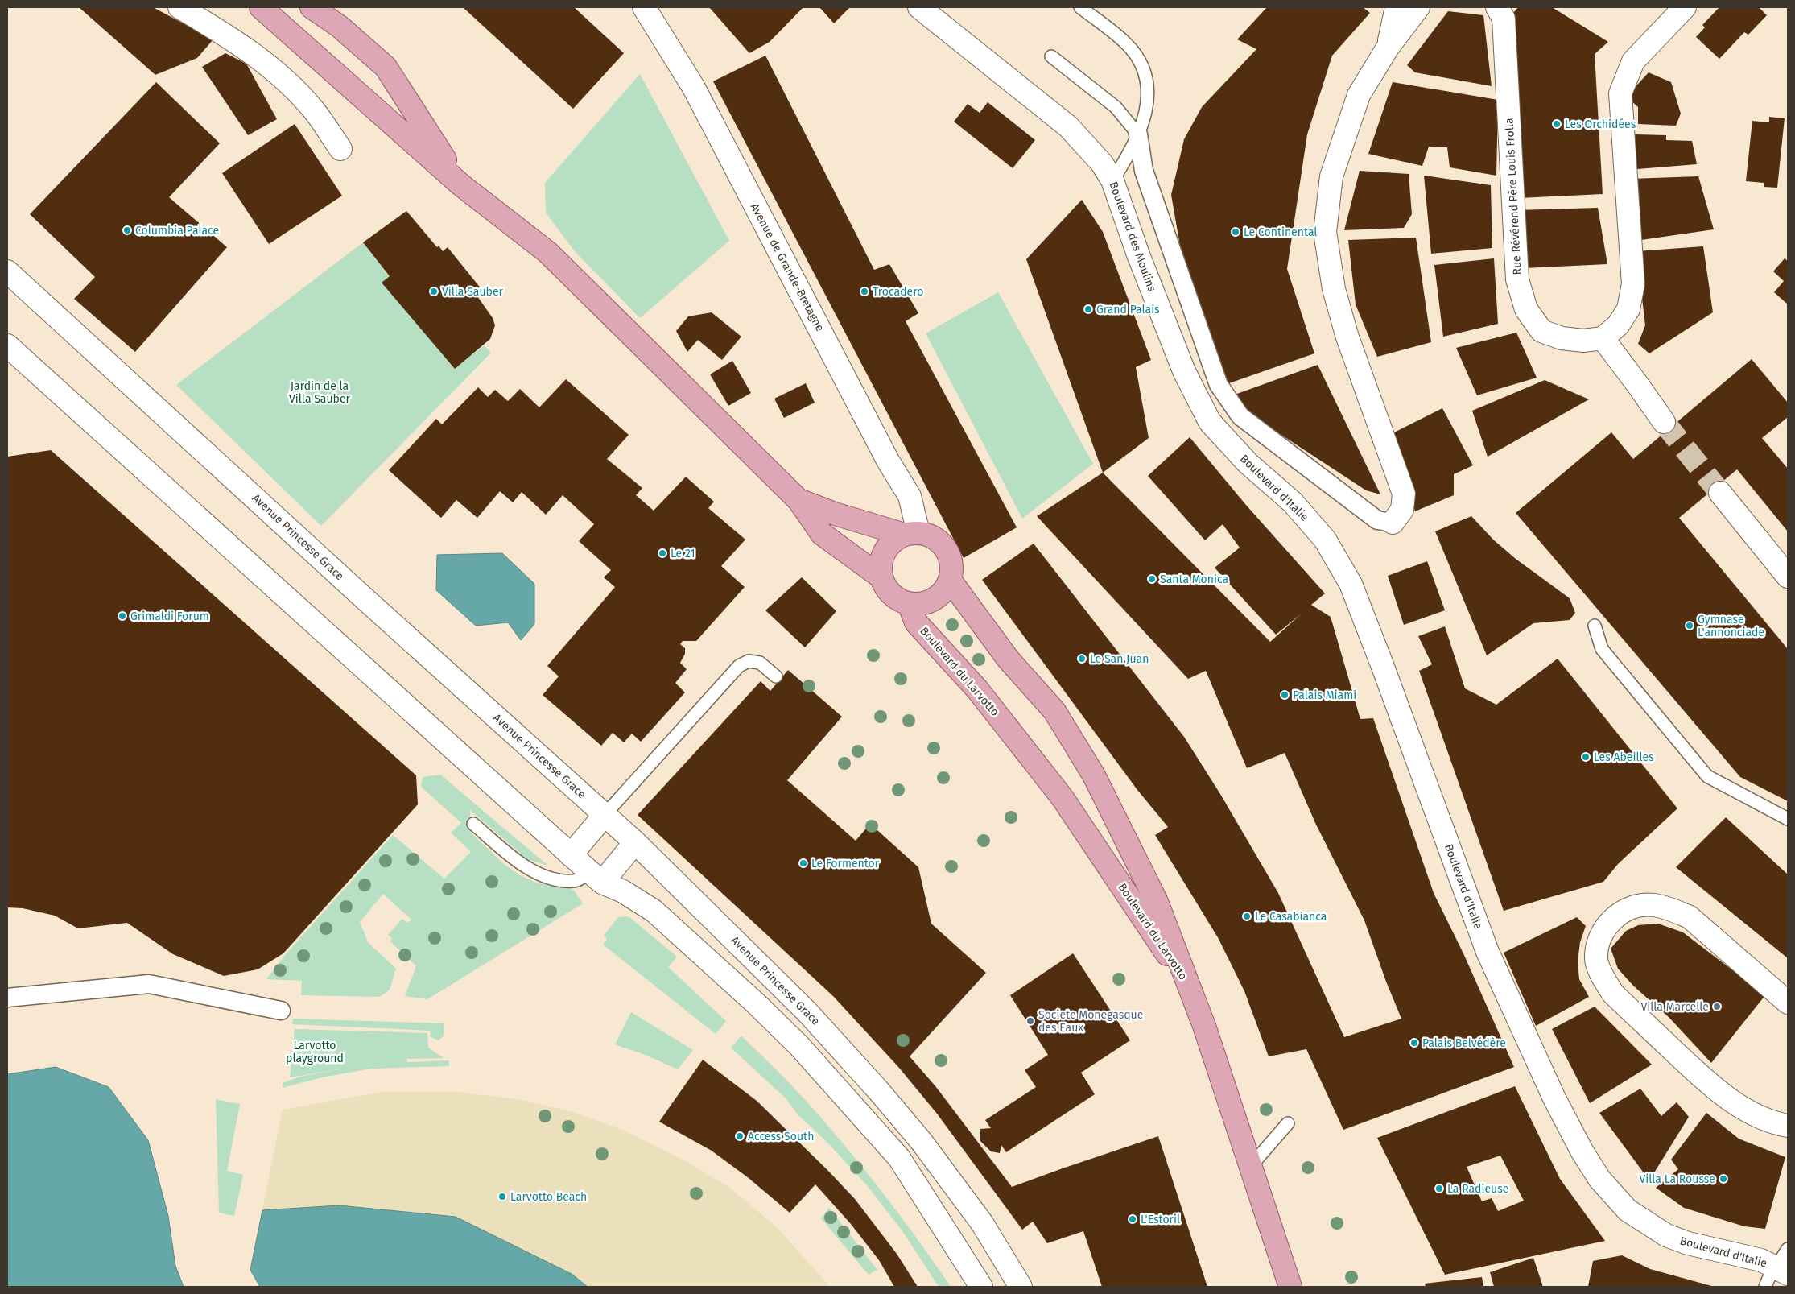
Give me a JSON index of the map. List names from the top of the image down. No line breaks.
{"streets":{"main road":["Boulevard du Larvotto"],"street":["Rue Révérend Père Louis Frolla","Boulevard des Moulins","Avenue de Grande-Bretagne","Boulevard d'Italie","Avenue Princesse Grace"]},"crossings":[["Boulevard des Moulins","Boulevard d'Italie"],["Avenue de Grande-Bretagne","Boulevard du Larvotto"]],"parks":["Jardin de la Villa Sauber","Larvotto playground"],"places":["Les Orchidées","Columbia Palace","Le Continental","Villa Sauber","Trocadero","Grand Palais","Le 21","Santa Monica","Grimaldi Forum","Gymnase L'annonciade","Le San Juan","Palais Miami","Les Abeilles","Le Formentor","Le Casabianca","Villa Marcelle","Societe Monegasque des Eaux","Palais Belvédère","Access South","Villa La Rousse","La Radieuse","Larvotto Beach","L'Estoril"]}
